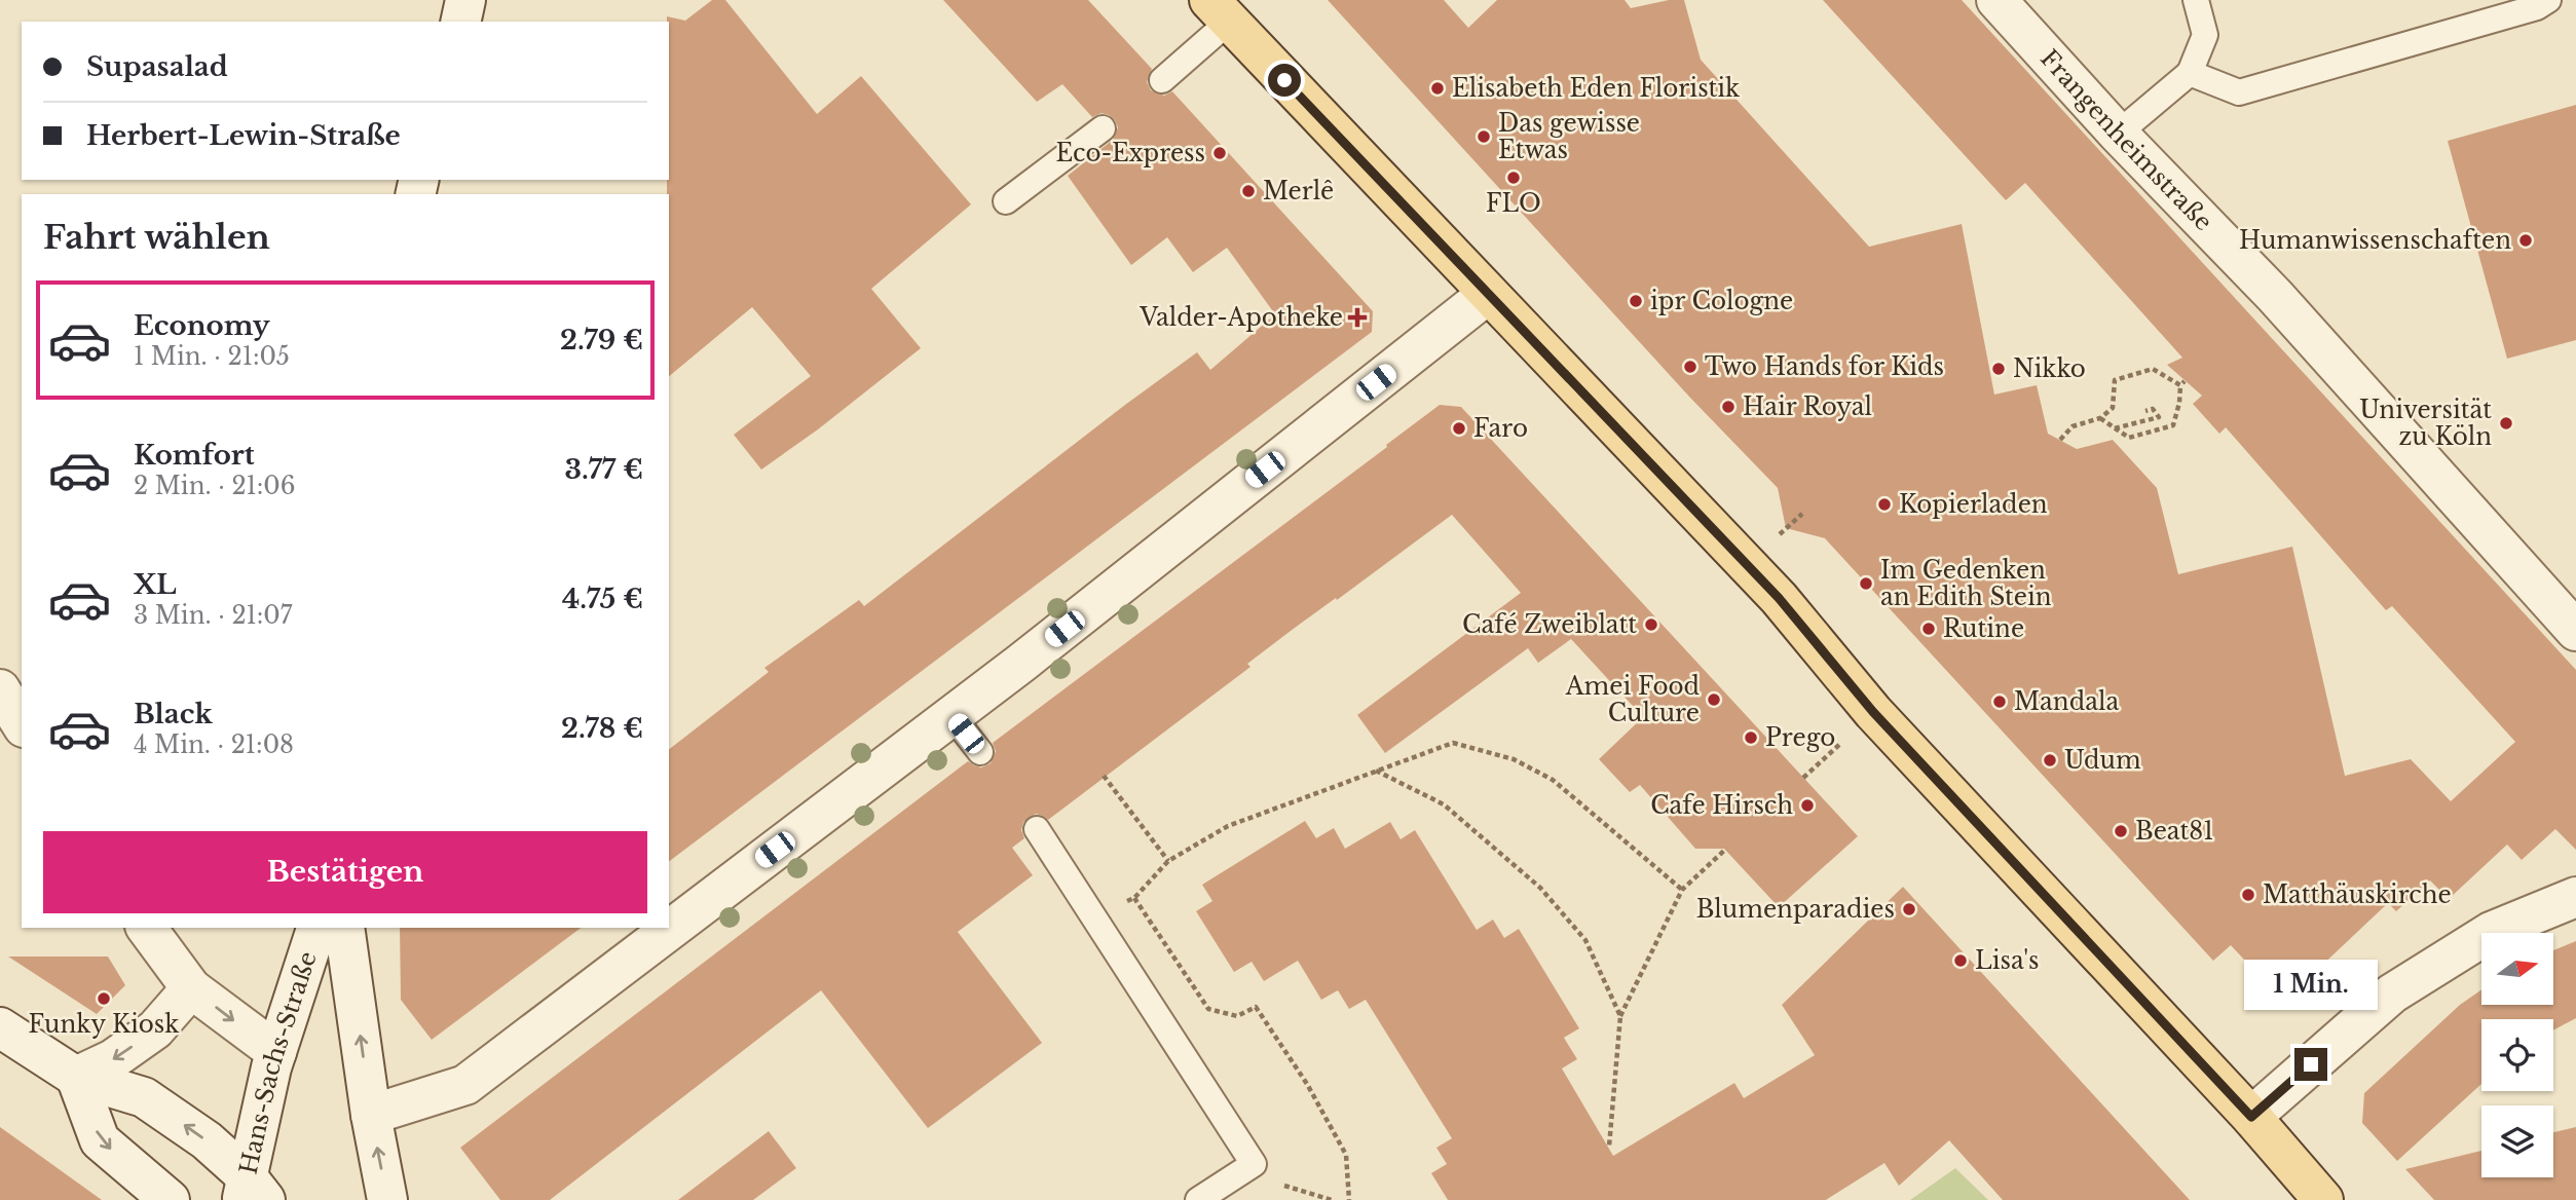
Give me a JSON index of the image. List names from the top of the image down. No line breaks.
{"streets":{"street":["Frangenheimstraße","Hans-Sachs-Straße"]},"places":{"other":["Elisabeth Eden Floristik","Das gewisse Etwas","Eco-Express","FLO","Merlê","Humanwissenschaften","ipr Cologne","Two Hands for Kids","Nikko","Hair Royal","Universität zu Köln","Faro","Kopierladen","Im Gedenken an Edith Stein","Café Zweiblatt","Rutine","Amei Food Culture","Mandala","Prego","Udum","Cafe Hirsch","Beat81","Matthäuskirche","Blumenparadies","Lisa's","Funky Kiosk"],"health":["Valder-Apotheke"]},"north":"right","page":{"banner":["Supasalad","Herbert-Lewin-Straße"],"heading":"Fahrt wählen","list":[{"name":"Economy","note":"1 Min. · 21:05","value":"2.79 €"},{"name":"Komfort","note":"2 Min. · 21:06","value":"3.77 €"},{"name":"XL","note":"3 Min. · 21:07","value":"4.75 €"},{"name":"Black","note":"4 Min. · 21:08","value":"2.78 €"}],"buttons":"Bestätigen","bubble":"1 Min."}}
